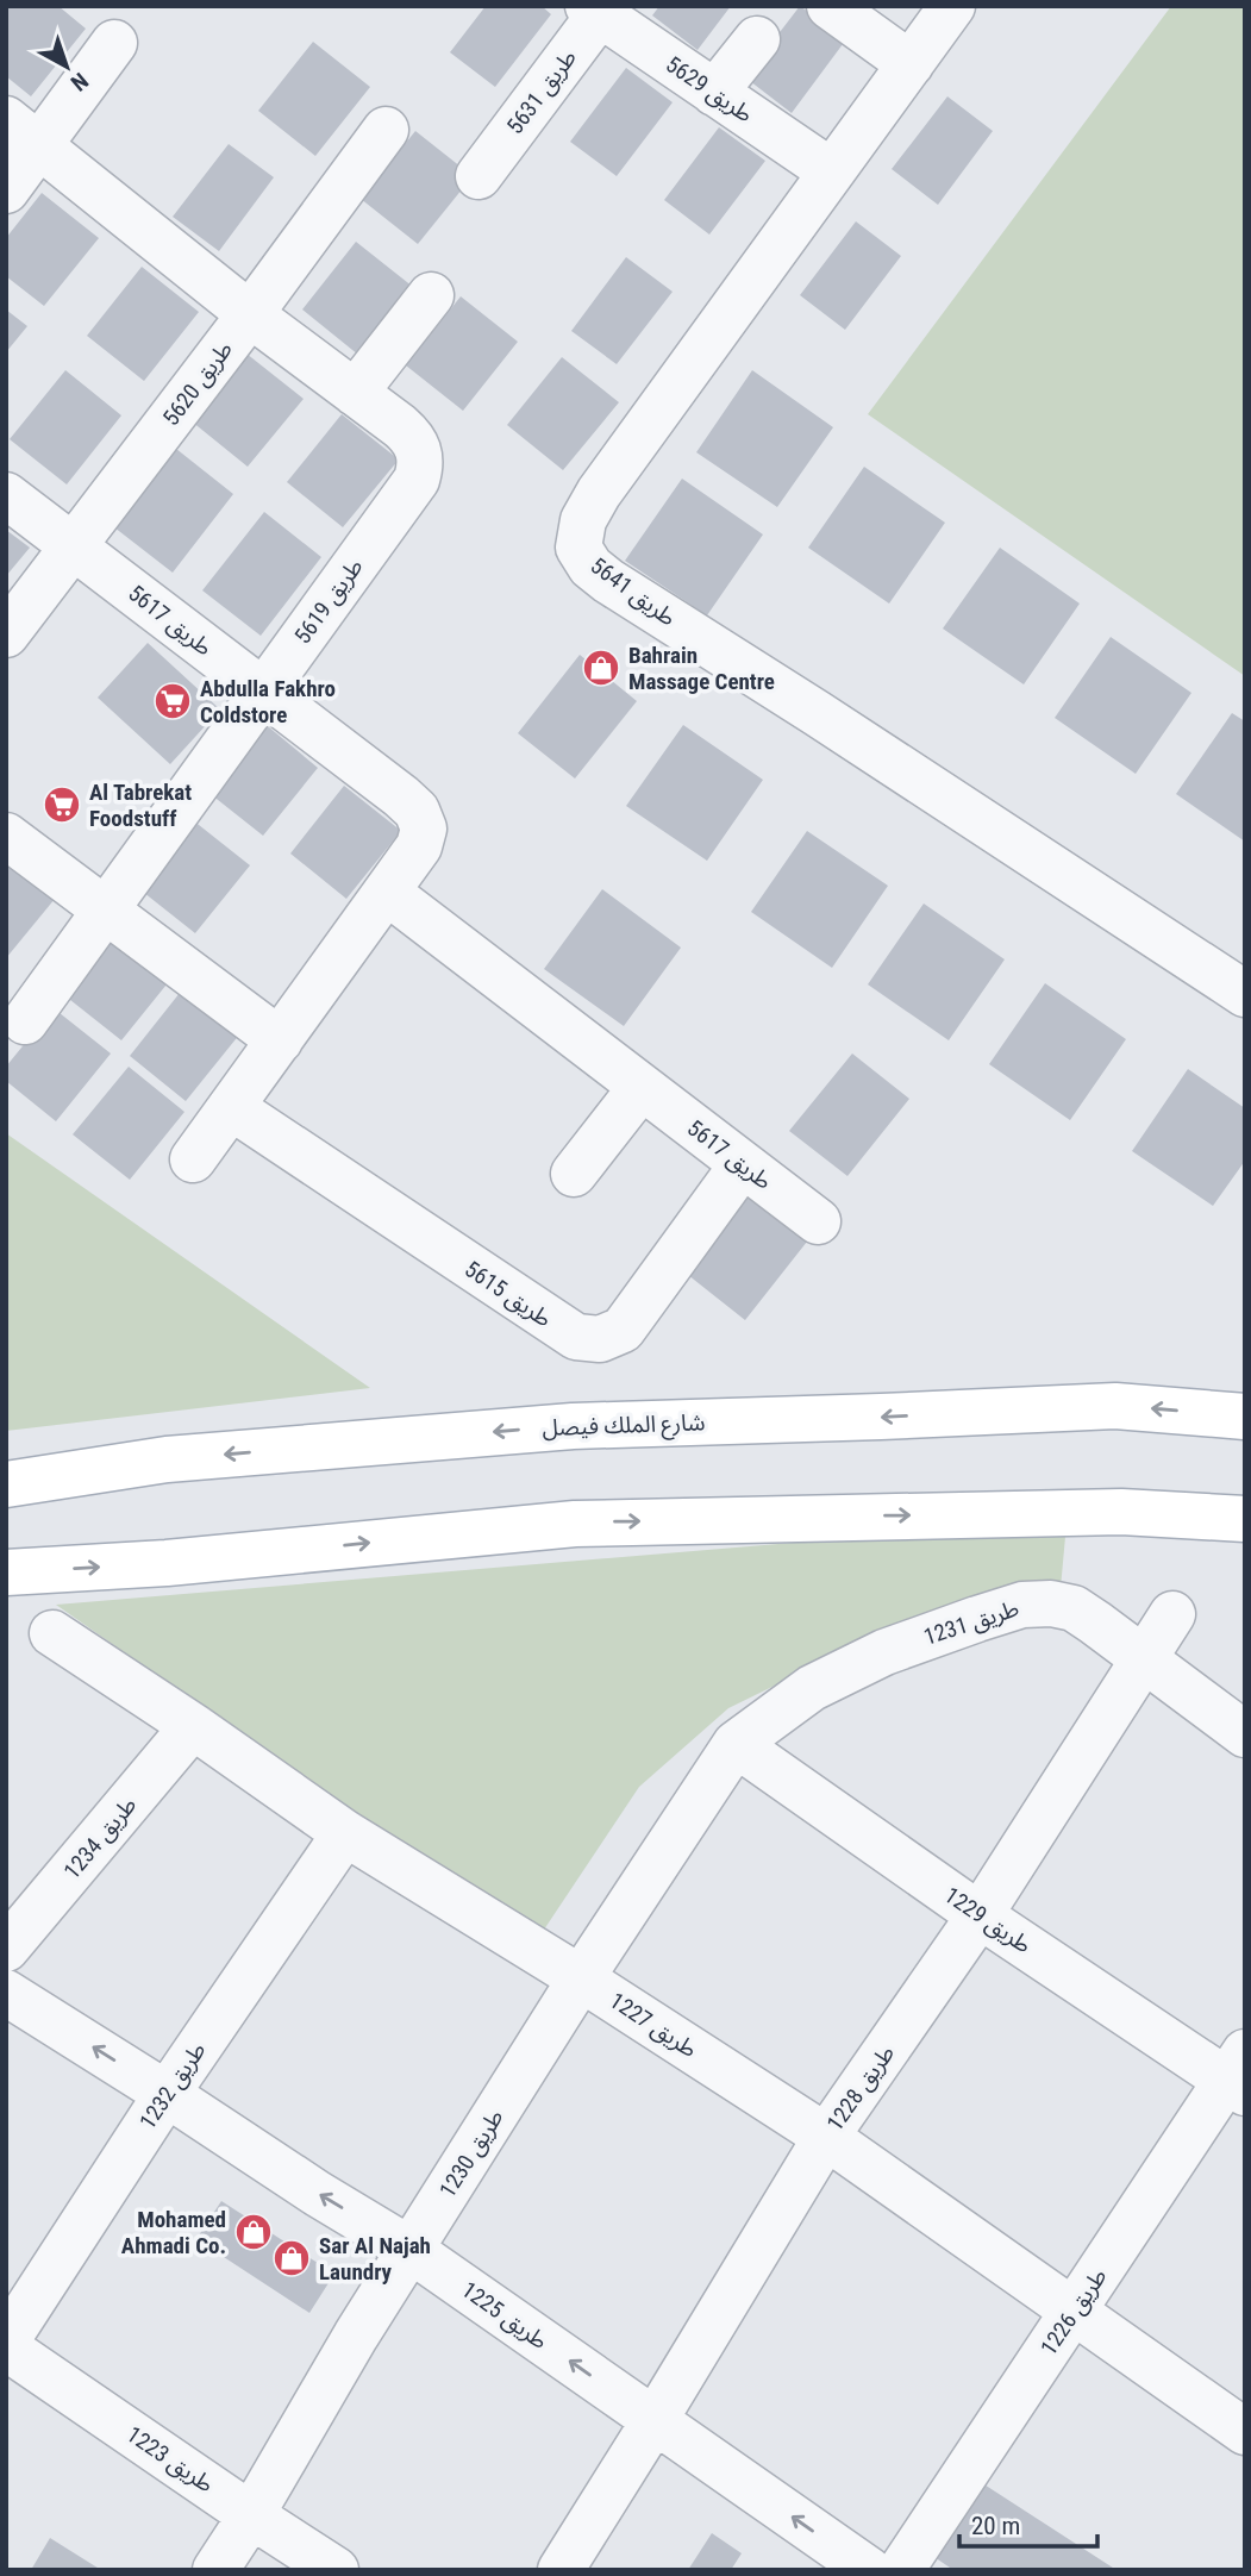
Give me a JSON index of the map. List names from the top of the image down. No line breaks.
{"streets":{"main road":["شارع الملك فيصل"],"street":["طريق 5629","طريق 5631","طريق 5620","طريق 5641","طريق 5619","طريق 5617","طريق 5615","طريق 1231","طريق 1234","طريق 1229","طريق 1227","طريق 1232","طريق 1228","طريق 1230","طريق 1226","طريق 1225","طريق 1223"]},"crossings":[["طريق 5629","طريق 5631"],["طريق 5629","طريق 5641"],["طريق 5620","طريق 5619"],["طريق 5620","طريق 5617"],["طريق 5619","طريق 5617"],["طريق 5617","طريق 5615"],["طريق 1231","طريق 1229"],["طريق 1231","طريق 1228"],["طريق 1231","طريق 1230"],["طريق 1234","طريق 1227"],["طريق 1229","طريق 1228"],["طريق 1229","طريق 1230"],["طريق 1229","طريق 1226"],["طريق 1227","طريق 1232"],["طريق 1227","طريق 1228"],["طريق 1227","طريق 1230"],["طريق 1227","طريق 1226"],["طريق 1232","طريق 1225"],["طريق 1232","طريق 1223"],["طريق 1228","طريق 1225"],["طريق 1230","طريق 1225"],["طريق 1230","طريق 1223"]],"one_way":["طريق 1225"],"places":{"shop":["Bahrain Massage Centre","Mohamed Ahmadi Co.","Sar Al Najah Laundry"],"supermarket":["Abdulla Fakhro Coldstore","Al Tabrekat Foodstuff"]},"scale_bar":"20 m","north":"bottom right"}
